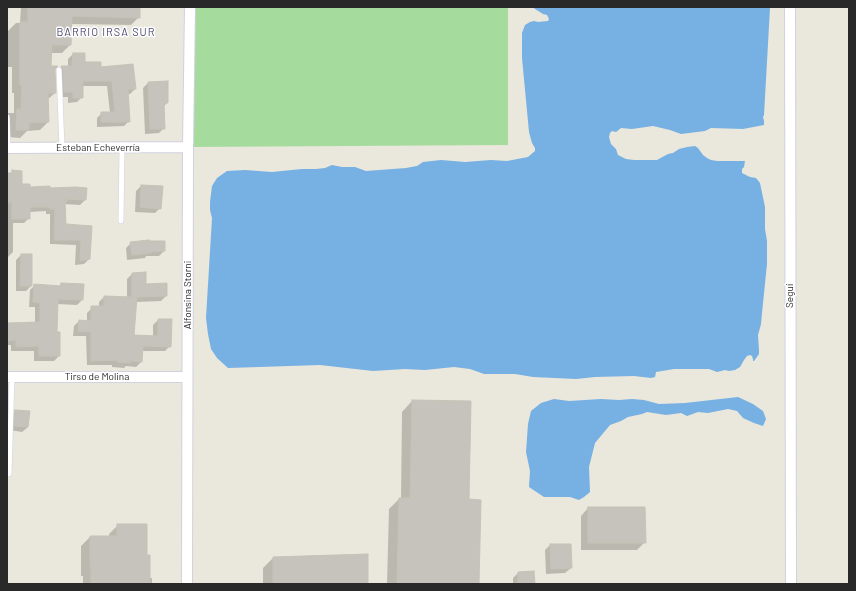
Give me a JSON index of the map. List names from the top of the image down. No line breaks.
{"streets":{"street":["Esteban Echeverría","Alfonsina Storni","Seguí","Tirso de Molina"]},"crossings":[["Esteban Echeverría","Alfonsina Storni"],["Alfonsina Storni","Tirso de Molina"]],"districts":["BARRIO IRSA SUR"]}
